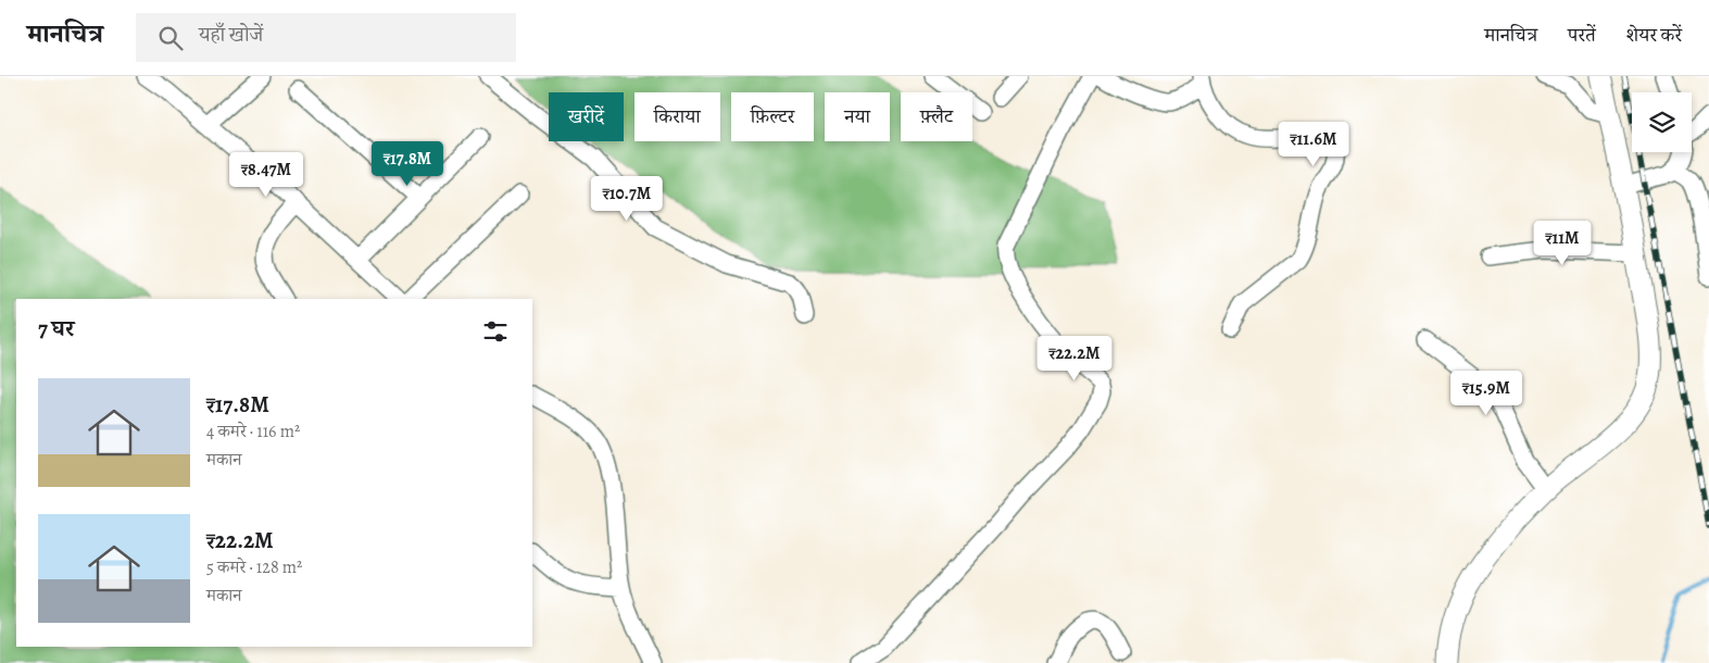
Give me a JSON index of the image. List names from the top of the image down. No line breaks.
{"page":{"header":"मानचित्र","search":"यहाँ खोजें","nav":["मानचित्र","परतें","शेयर करें"],"chip":["खरीदें","किराया","फ़िल्टर","नया","फ़्लैट"],"price":["₹11.6M","₹17.8M","₹8.47M","₹10.7M","₹11M","₹22.2M","₹15.9M"],"heading":"7 घर","list":[{"name":"₹17.8M","note":"4 कमरे · 116 m² · मकान"},{"name":"₹22.2M","note":"5 कमरे · 128 m² · मकान"}]}}
